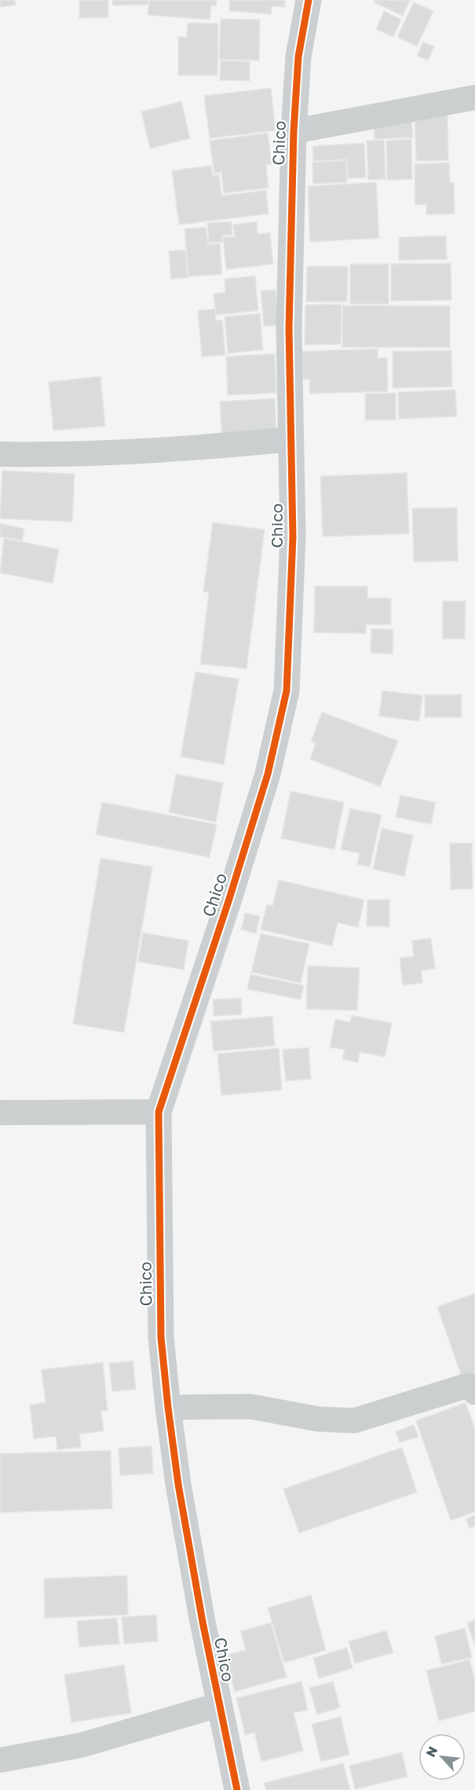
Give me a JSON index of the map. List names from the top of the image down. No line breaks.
{"streets":{"street":["Chico"]},"north":"top left"}
